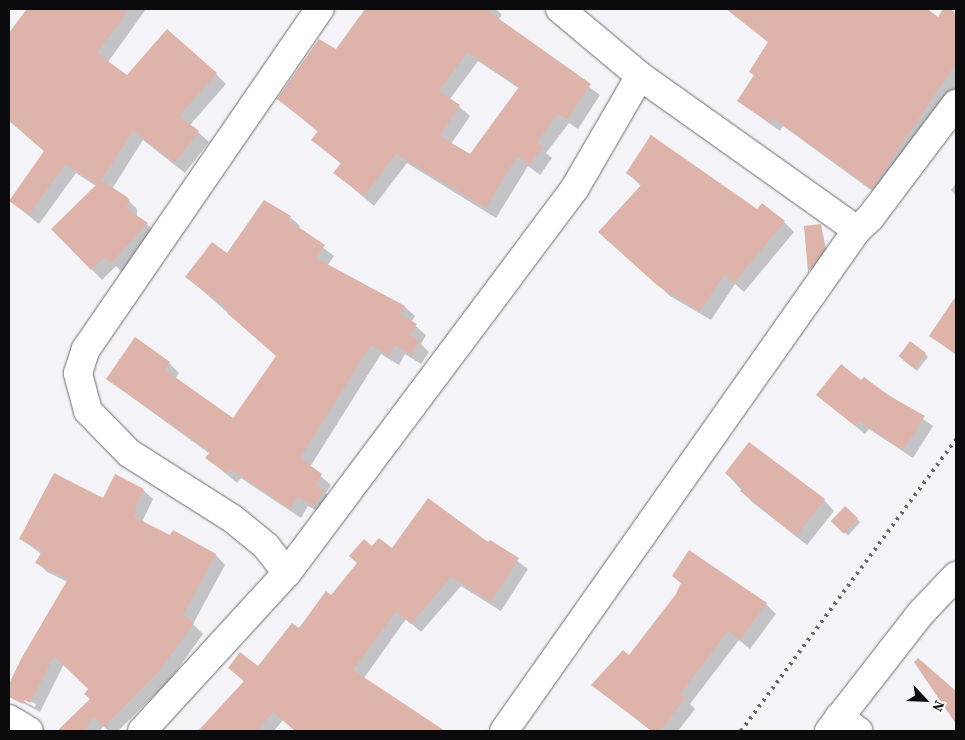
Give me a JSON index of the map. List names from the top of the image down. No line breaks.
{"north":"bottom right"}
